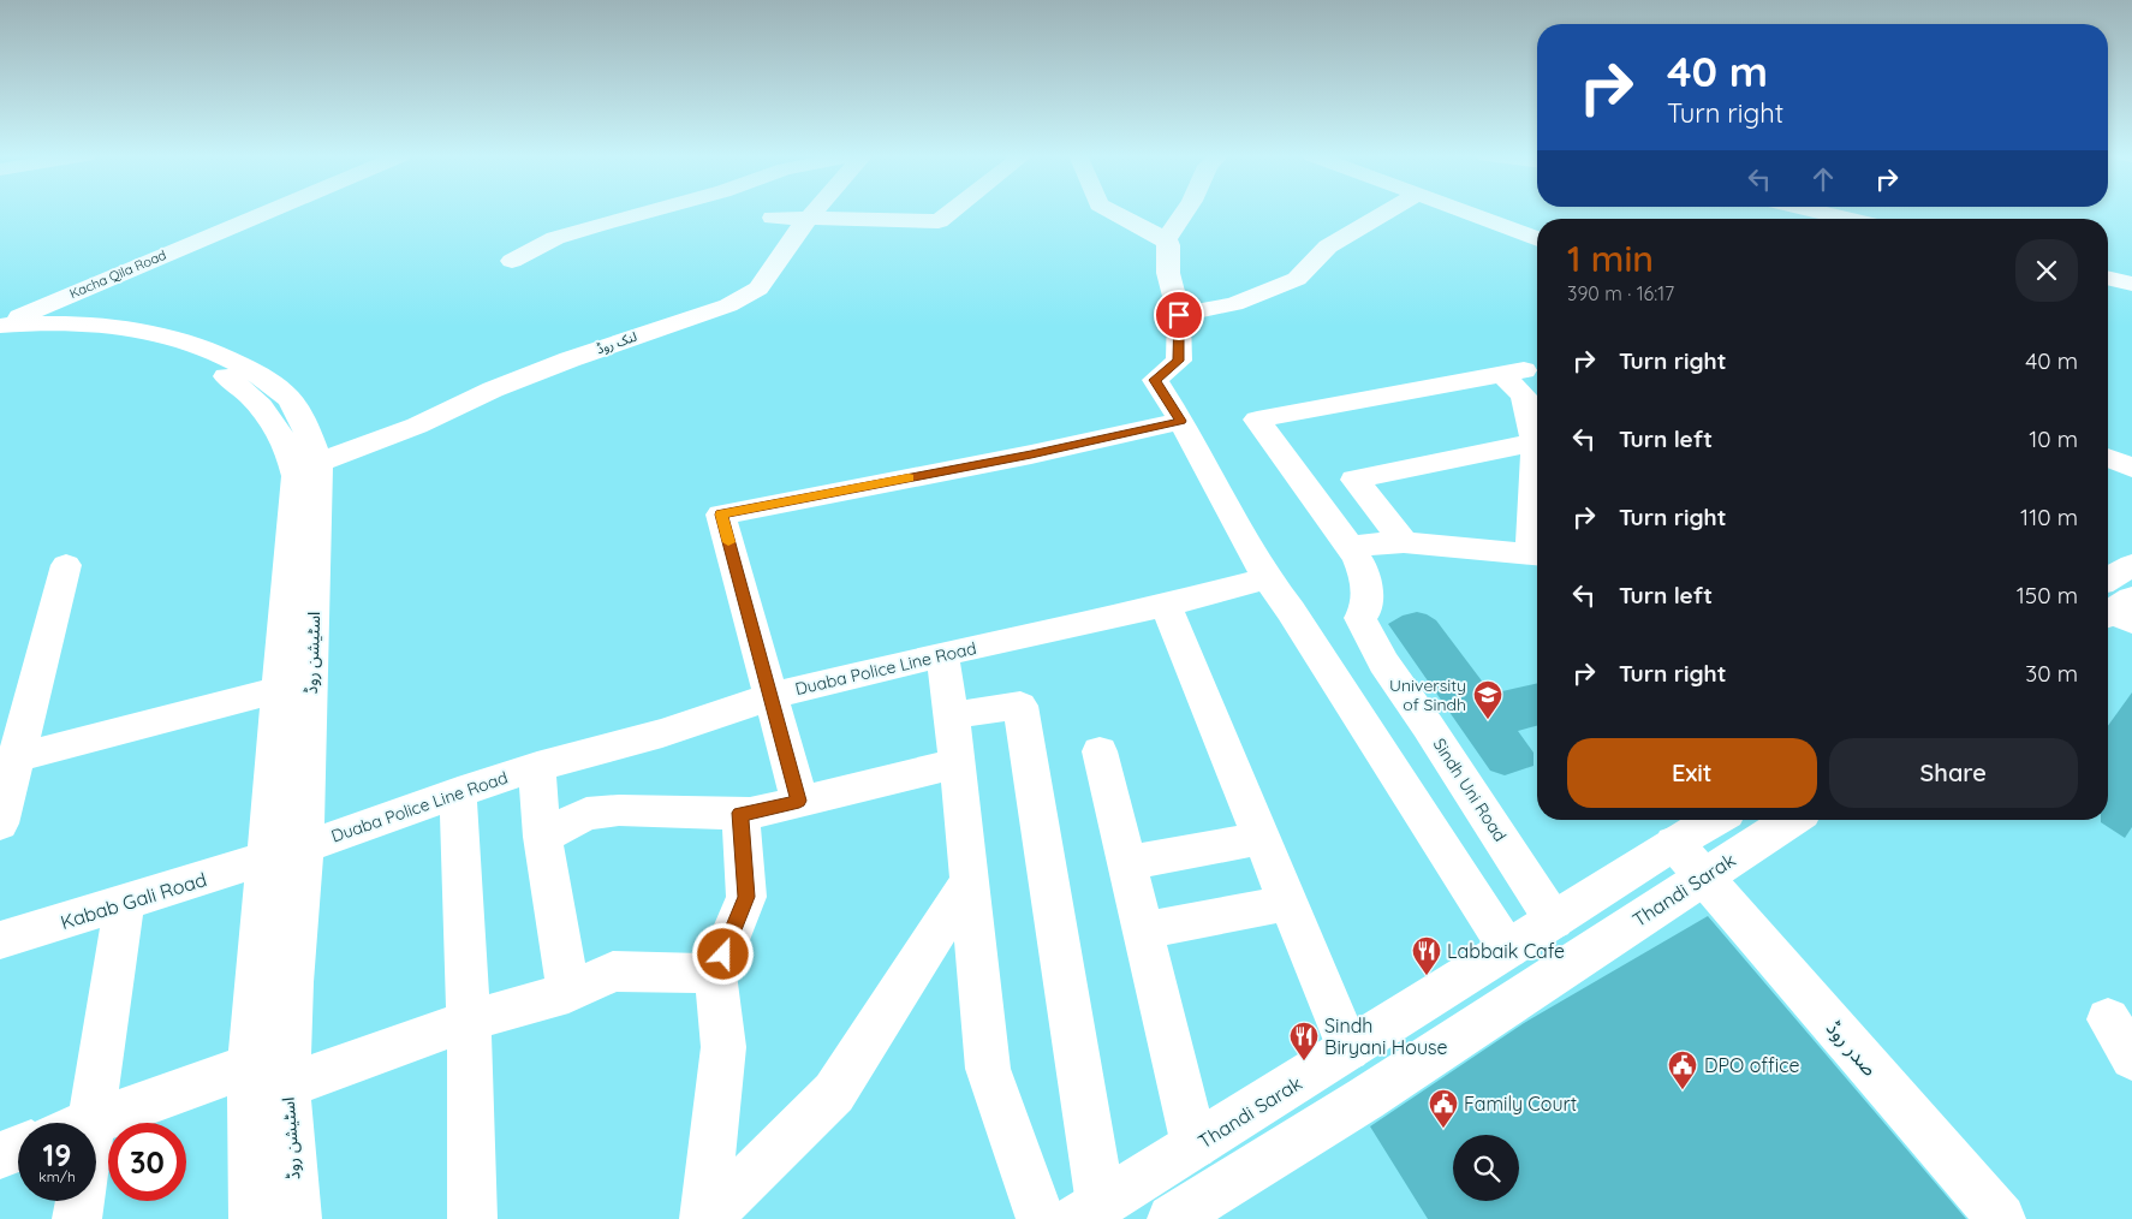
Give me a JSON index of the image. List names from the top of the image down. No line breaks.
{"streets":{"street":["Kacha Qila Road","لنک روڈ","اسٹیشن روڈ","Duaba Police Line Road","Sindh Uni Road","Thandi Sarak","Kabab Gali Road","صدر روڈ"]},"crossings":[["Kacha Qila Road","اسٹیشن روڈ"],["لنک روڈ","اسٹیشن روڈ"],["اسٹیشن روڈ","Duaba Police Line Road"],["اسٹیشن روڈ","Kabab Gali Road"],["Sindh Uni Road","Thandi Sarak"],["Thandi Sarak","صدر روڈ"]],"places":{"school or university":["University of Sindh"],"restaurant":["Labbaik Cafe","Sindh Biryani House"],"public building":["DPO office","Family Court"]},"page":{"turn":["40 m","Turn right"],"heading":["1 min","390 m · 16:17"],"list":[{"name":"Turn right","value":"40 m"},{"name":"Turn left","value":"10 m"},{"name":"Turn right","value":"110 m"},{"name":"Turn left","value":"150 m"},{"name":"Turn right","value":"30 m"}],"buttons":["Exit","Share"],"speed":"19 km/h","limit":"30"}}
